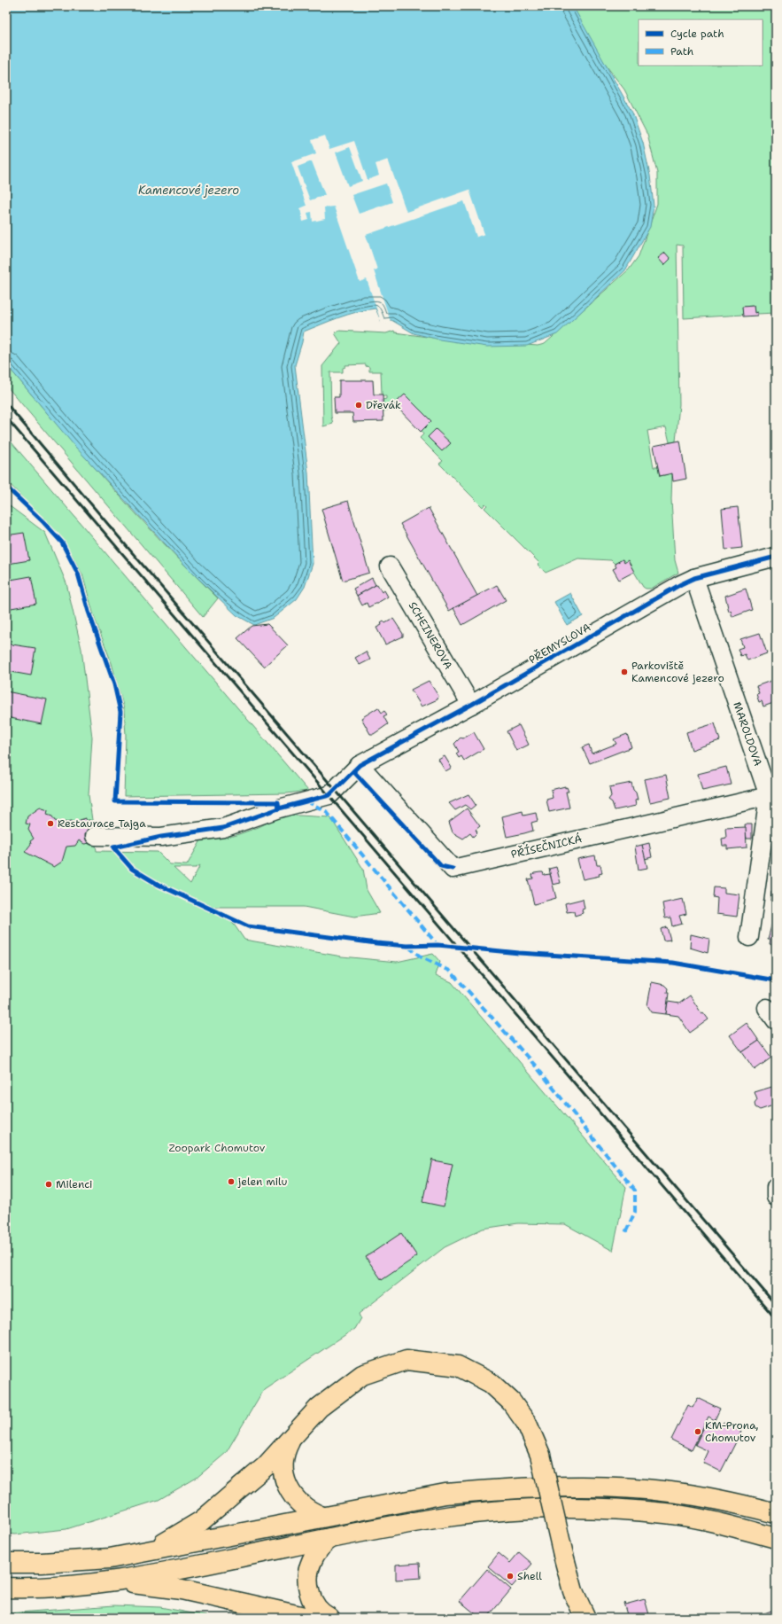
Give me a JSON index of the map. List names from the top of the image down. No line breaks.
{"streets":{"street":["SCHEINEROVA","PŘEMYSLOVA","MAROLDOVA","PŘÍSEČNICKÁ"]},"crossings":[["SCHEINEROVA","PŘEMYSLOVA"],["PŘEMYSLOVA","MAROLDOVA"],["PŘEMYSLOVA","PŘÍSEČNICKÁ"],["MAROLDOVA","PŘÍSEČNICKÁ"]],"water":["Kamencové jezero"],"parks":["Zoopark Chomutov"],"places":["Dřevák","Parkoviště Kamencové jezero","Restaurace Tajga","jelen milu","Milenci","KM-Prona, Chomutov","Shell"],"legend":["Cycle path","Path"]}
